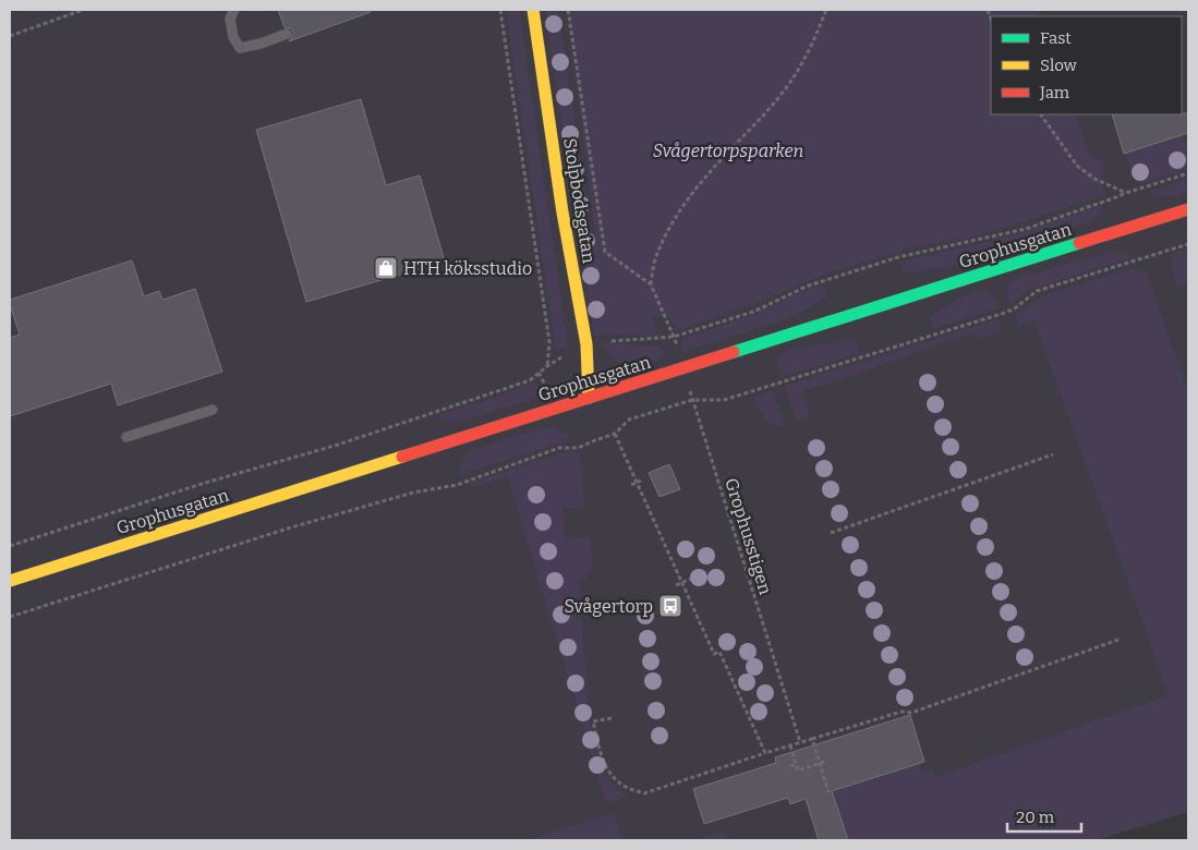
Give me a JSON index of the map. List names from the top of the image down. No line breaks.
{"streets":{"street":["Stolpbodsgatan","Grophusgatan"],"path":["Grophusstigen"]},"crossings":[["Stolpbodsgatan","Grophusgatan"],["Grophusgatan","Grophusstigen"]],"parks":["Svågertorpsparken"],"places":{"shop":["HTH köksstudio"],"bus stop":["Svågertorp"]},"legend":["Fast","Slow","Jam"],"scale_bar":"20 m"}
